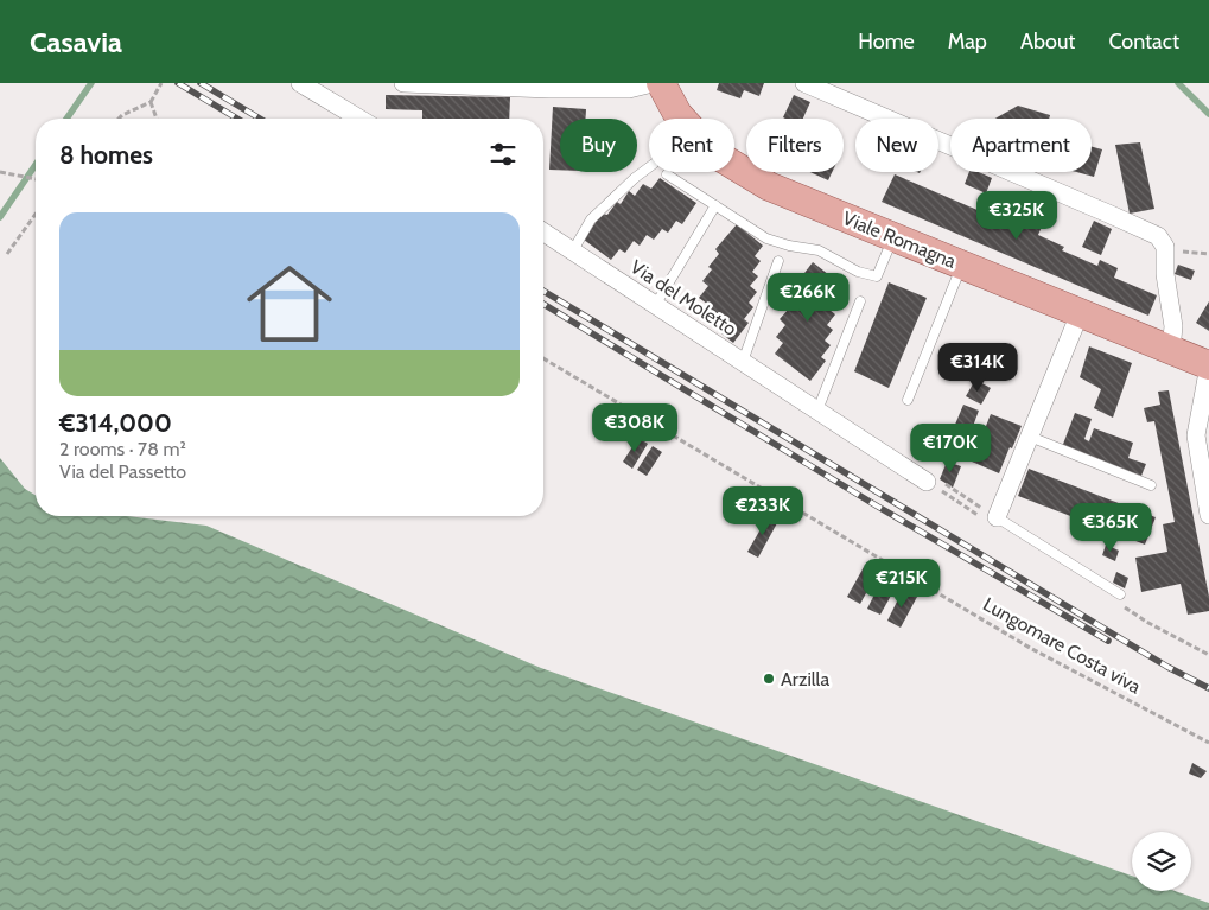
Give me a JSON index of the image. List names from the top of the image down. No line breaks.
{"streets":{"main road":["Viale Romagna"],"street":["Via del Moletto"],"path":["Lungomare Costa viva"]},"places":["Arzilla"],"page":{"header":"Casavia","nav":["Home","Map","About","Contact"],"chip":["Buy","Rent","Filters","New","Apartment"],"heading":"8 homes","list":[{"name":"€314,000","note":"2 rooms · 78 m² · Via del Passetto"}],"price":["€325K","€266K","€314K","€308K","€170K","€233K","€365K","€215K"]}}
